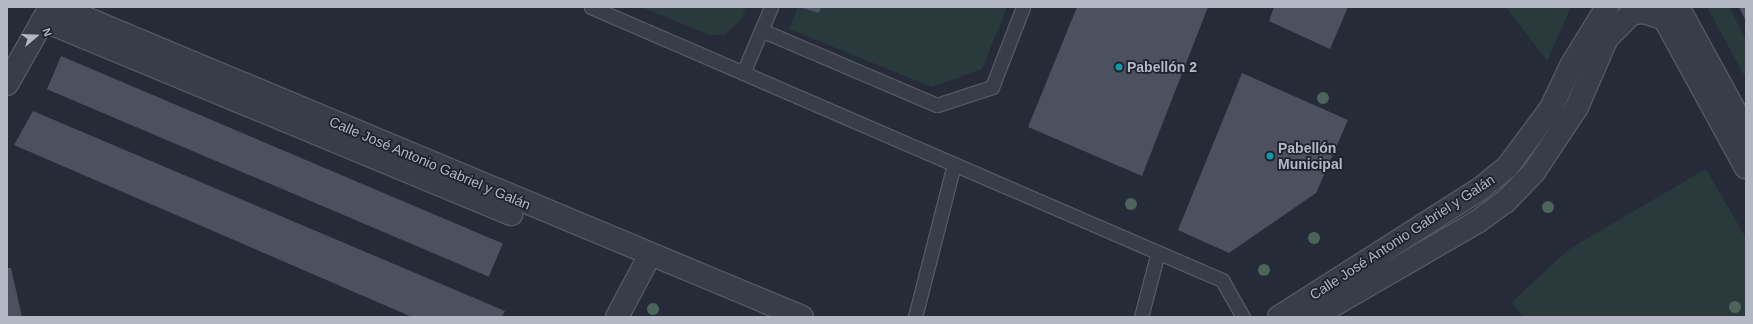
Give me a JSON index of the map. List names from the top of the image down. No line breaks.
{"streets":{"street":["Calle José Antonio Gabriel y Galán"]},"places":["Pabellón 2","Pabellón Municipal"],"north":"right"}
